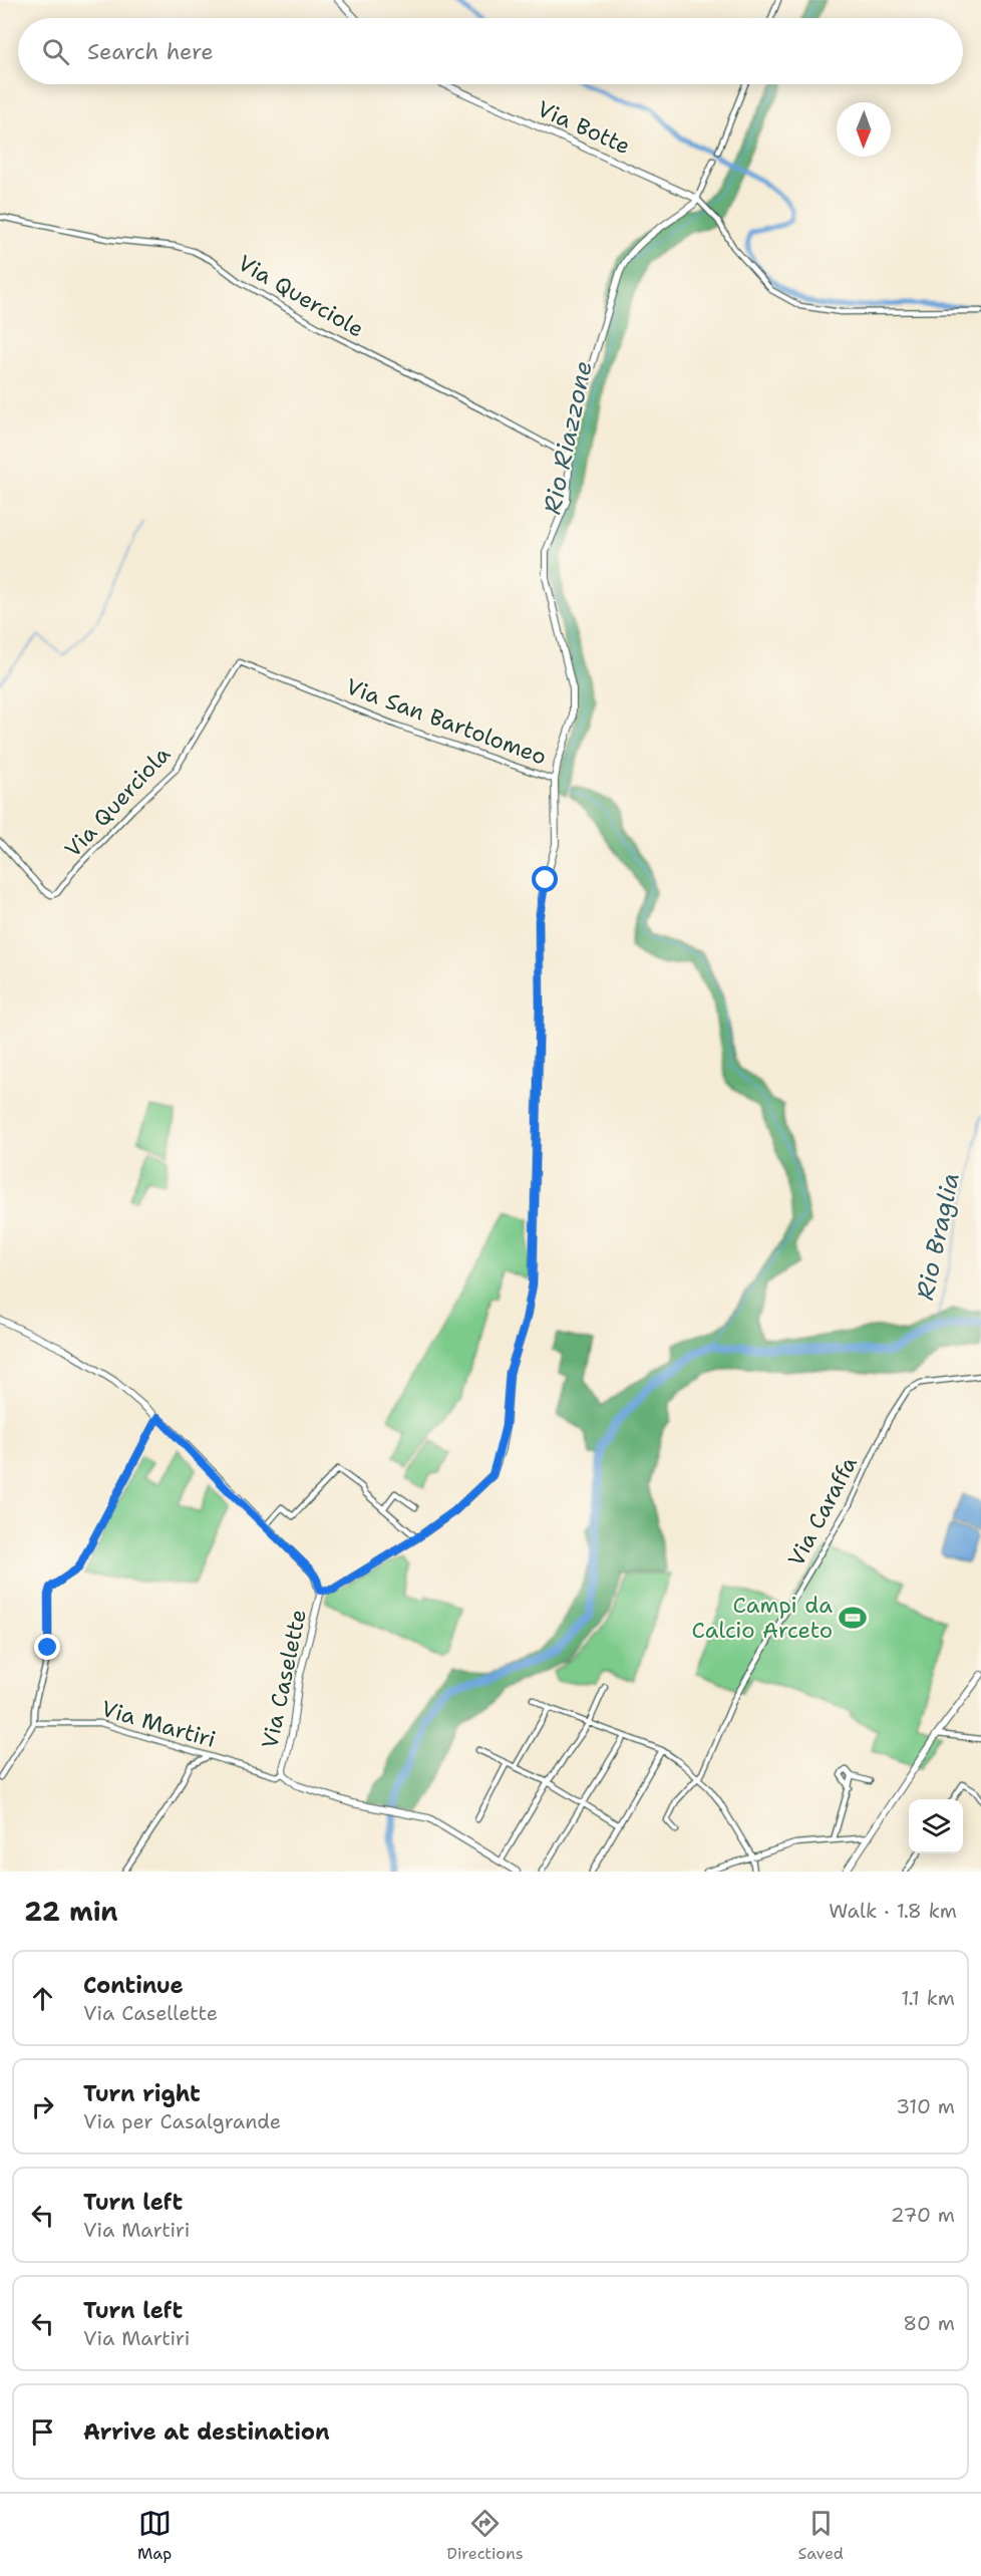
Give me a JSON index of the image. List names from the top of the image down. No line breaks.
{"streets":{"street":["Via Botte","Via Querciole","Via San Bartolomeo","Via Querciola","Via Caraffa","Via Caselette","Via Martiri"]},"crossings":[["Via Botte","Via San Bartolomeo"],["Via Querciole","Via San Bartolomeo"],["Via San Bartolomeo","Via Querciola"],["Via Caselette","Via Martiri"]],"water":["Rio Riazzone","Rio Braglia"],"places":{"sports":["Campi da Calcio Arceto"]},"north":"bottom","page":{"search":"Search here","heading":["22 min","Walk · 1.8 km"],"list":[["Continue","Via Casellette","1.1 km"],["Turn right","Via per Casalgrande","310 m"],["Turn left","Via Martiri","270 m"],["Turn left","Via Martiri","80 m"],"Arrive at destination"],"nav":["Map","Directions","Saved"]}}
